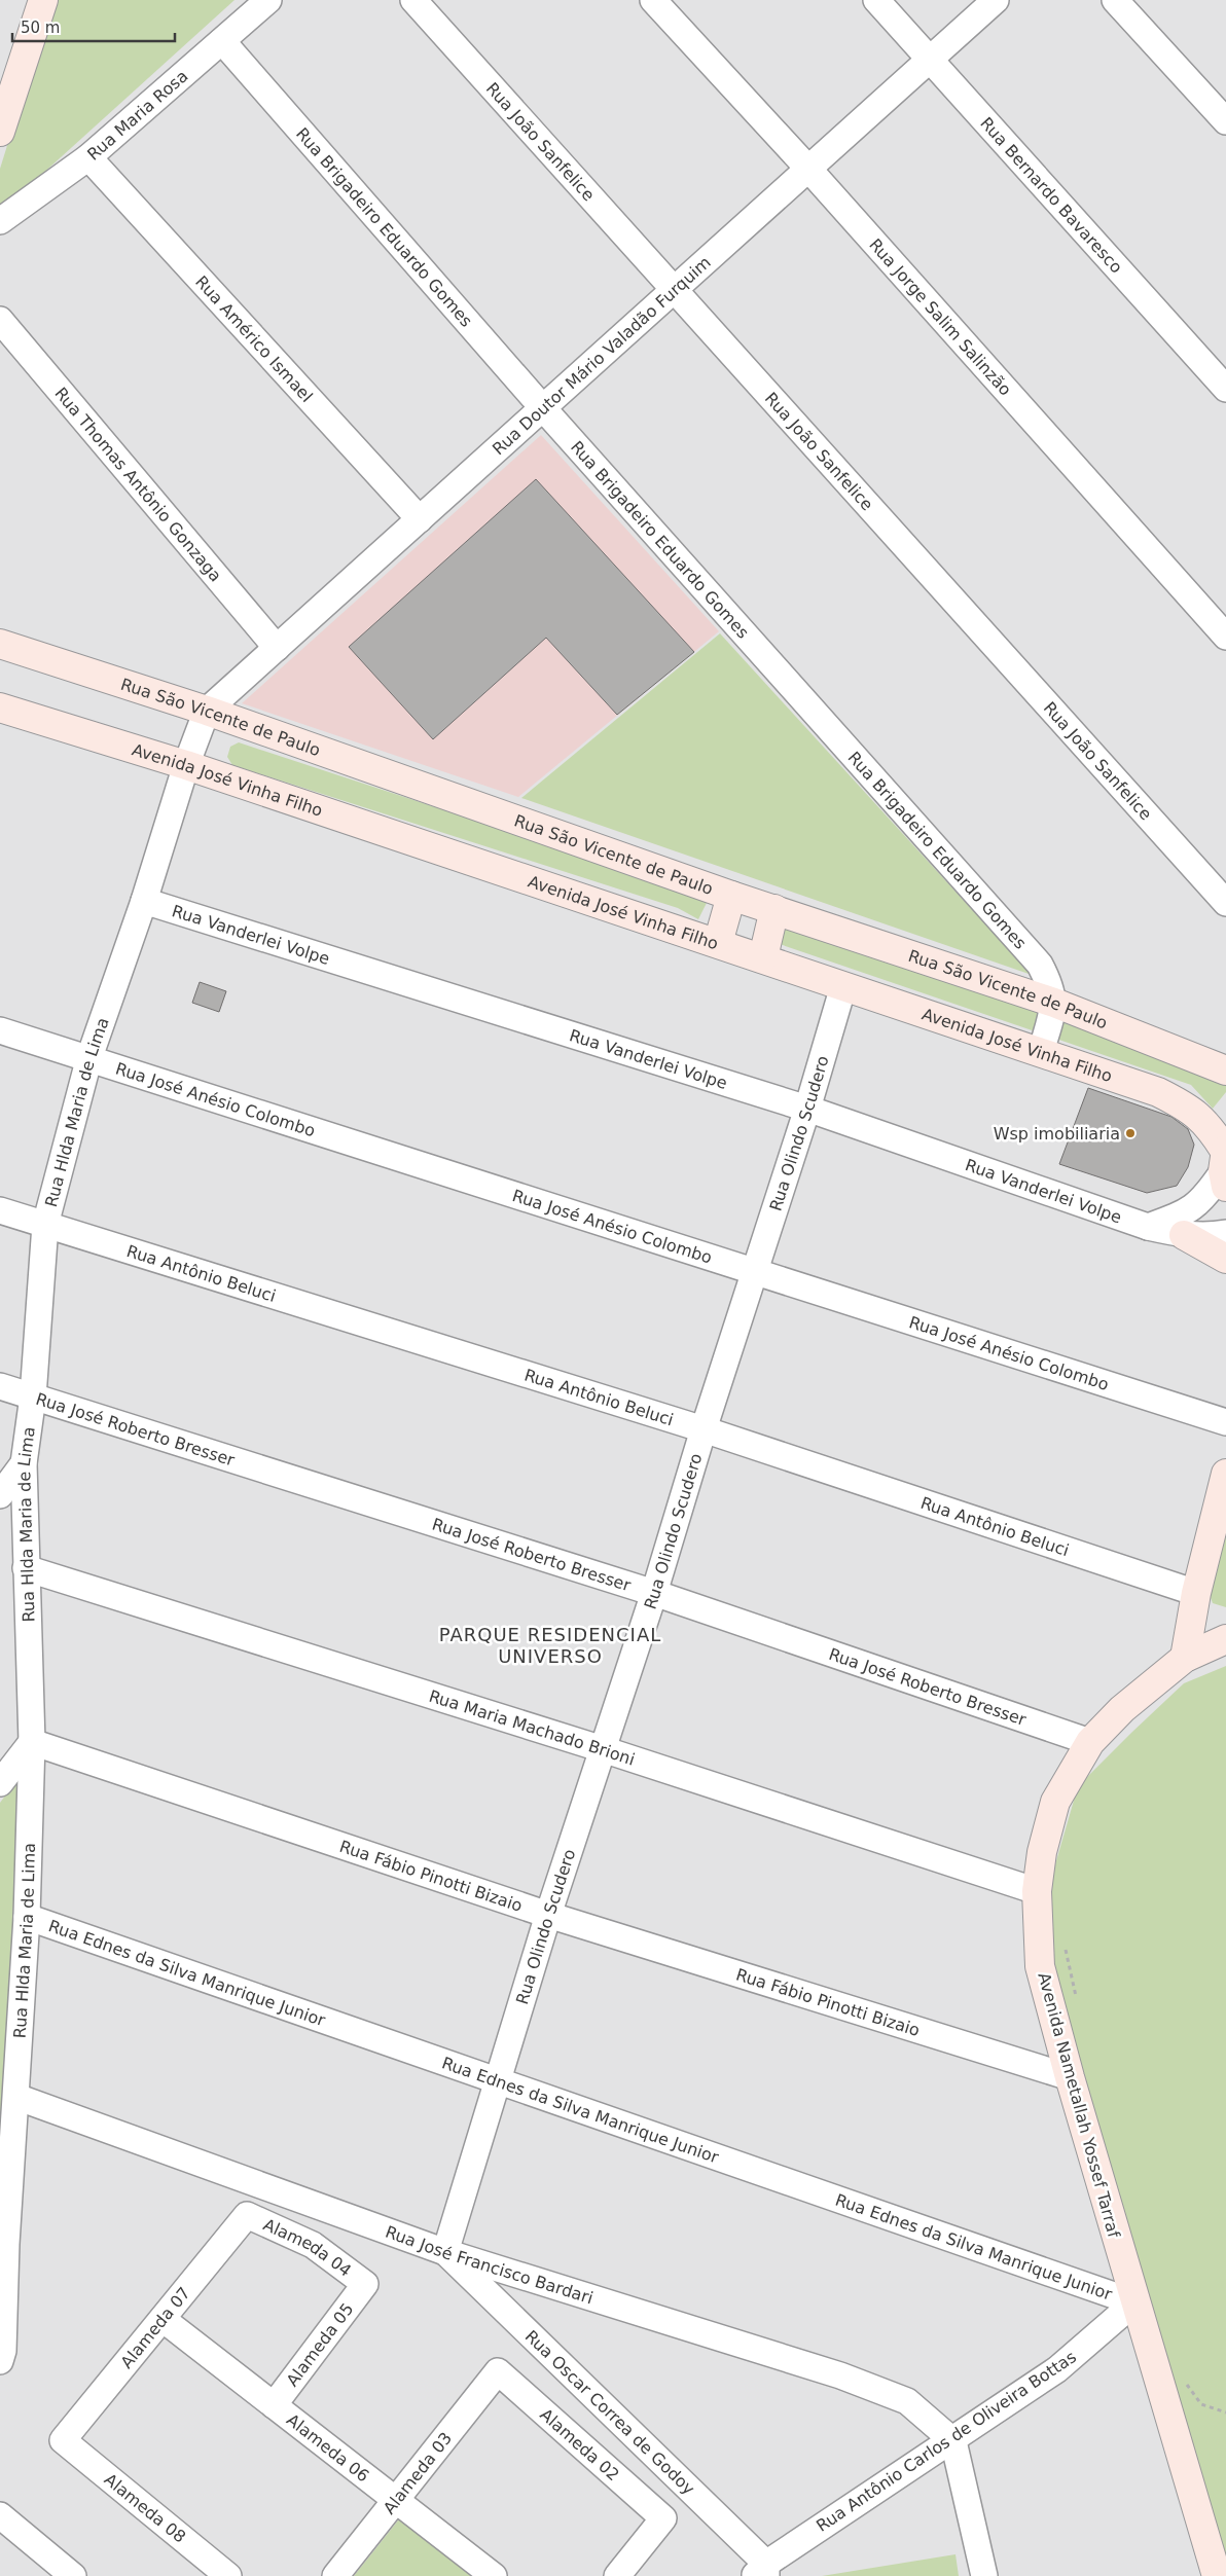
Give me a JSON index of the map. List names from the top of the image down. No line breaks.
{"streets":{"street":["Rua Maria Rosa","Rua João Sanfelice","Rua Bernardo Bavaresco","Rua Brigadeiro Eduardo Gomes","Rua Jorge Salim Salinzão","Rua Américo Ismael","Rua Doutor Mário Valadão Furquim","Rua Thomas Antônio Gonzaga","Rua São Vicente de Paulo","Avenida José Vinha Filho","Rua Vanderlei Volpe","Rua José Anésio Colombo","Rua Hlda Maria de Lima","Rua Olindo Scudero","Rua Antônio Beluci","Rua José Roberto Bresser","Rua Maria Machado Brioni","Rua Fábio Pinotti Bizaio","Rua Ednes da Silva Manrique Junior","Avenida Nametallah Yossef Tarraf","Alameda 04","Rua José Francisco Bardari","Alameda 07","Alameda 05","Rua Oscar Correa de Godoy","Rua Antônio Carlos de Oliveira Bottas","Alameda 02","Alameda 06","Alameda 03","Alameda 08"]},"crossings":[["Rua Maria Rosa","Rua Brigadeiro Eduardo Gomes"],["Rua Maria Rosa","Rua Américo Ismael"],["Rua João Sanfelice","Rua Doutor Mário Valadão Furquim"],["Rua Bernardo Bavaresco","Rua Doutor Mário Valadão Furquim"],["Rua Brigadeiro Eduardo Gomes","Rua Doutor Mário Valadão Furquim"],["Rua Brigadeiro Eduardo Gomes","Rua São Vicente de Paulo"],["Rua Jorge Salim Salinzão","Rua Doutor Mário Valadão Furquim"],["Rua Américo Ismael","Rua Doutor Mário Valadão Furquim"],["Rua Doutor Mário Valadão Furquim","Rua Thomas Antônio Gonzaga"],["Rua Doutor Mário Valadão Furquim","Rua São Vicente de Paulo"],["Rua Doutor Mário Valadão Furquim","Rua Hlda Maria de Lima"],["Rua São Vicente de Paulo","Rua Hlda Maria de Lima"],["Avenida José Vinha Filho","Rua Hlda Maria de Lima"],["Avenida José Vinha Filho","Rua Olindo Scudero"],["Rua Vanderlei Volpe","Rua Hlda Maria de Lima"],["Rua Vanderlei Volpe","Rua Olindo Scudero"],["Rua José Anésio Colombo","Rua Hlda Maria de Lima"],["Rua José Anésio Colombo","Rua Olindo Scudero"],["Rua Hlda Maria de Lima","Rua Antônio Beluci"],["Rua Hlda Maria de Lima","Rua José Roberto Bresser"],["Rua Hlda Maria de Lima","Rua Maria Machado Brioni"],["Rua Hlda Maria de Lima","Rua Fábio Pinotti Bizaio"],["Rua Hlda Maria de Lima","Rua Ednes da Silva Manrique Junior"],["Rua Hlda Maria de Lima","Rua José Francisco Bardari"],["Rua Olindo Scudero","Rua Antônio Beluci"],["Rua Olindo Scudero","Rua José Roberto Bresser"],["Rua Olindo Scudero","Rua Maria Machado Brioni"],["Rua Olindo Scudero","Rua Fábio Pinotti Bizaio"],["Rua Olindo Scudero","Rua Ednes da Silva Manrique Junior"],["Rua Olindo Scudero","Rua José Francisco Bardari"],["Rua Olindo Scudero","Rua Oscar Correa de Godoy"],["Rua José Roberto Bresser","Avenida Nametallah Yossef Tarraf"],["Rua Maria Machado Brioni","Avenida Nametallah Yossef Tarraf"],["Rua Fábio Pinotti Bizaio","Avenida Nametallah Yossef Tarraf"],["Rua Ednes da Silva Manrique Junior","Avenida Nametallah Yossef Tarraf"],["Rua Ednes da Silva Manrique Junior","Rua Antônio Carlos de Oliveira Bottas"],["Avenida Nametallah Yossef Tarraf","Rua Antônio Carlos de Oliveira Bottas"],["Alameda 04","Alameda 07"],["Alameda 04","Alameda 05"],["Rua José Francisco Bardari","Rua Oscar Correa de Godoy"],["Rua José Francisco Bardari","Rua Antônio Carlos de Oliveira Bottas"],["Alameda 07","Alameda 06"],["Alameda 07","Alameda 08"],["Alameda 05","Alameda 06"],["Rua Oscar Correa de Godoy","Rua Antônio Carlos de Oliveira Bottas"],["Alameda 02","Alameda 03"],["Alameda 06","Alameda 03"]],"districts":["PARQUE RESIDENCIAL UNIVERSO"],"places":["Wsp imobiliaria"],"scale_bar":"50 m"}
